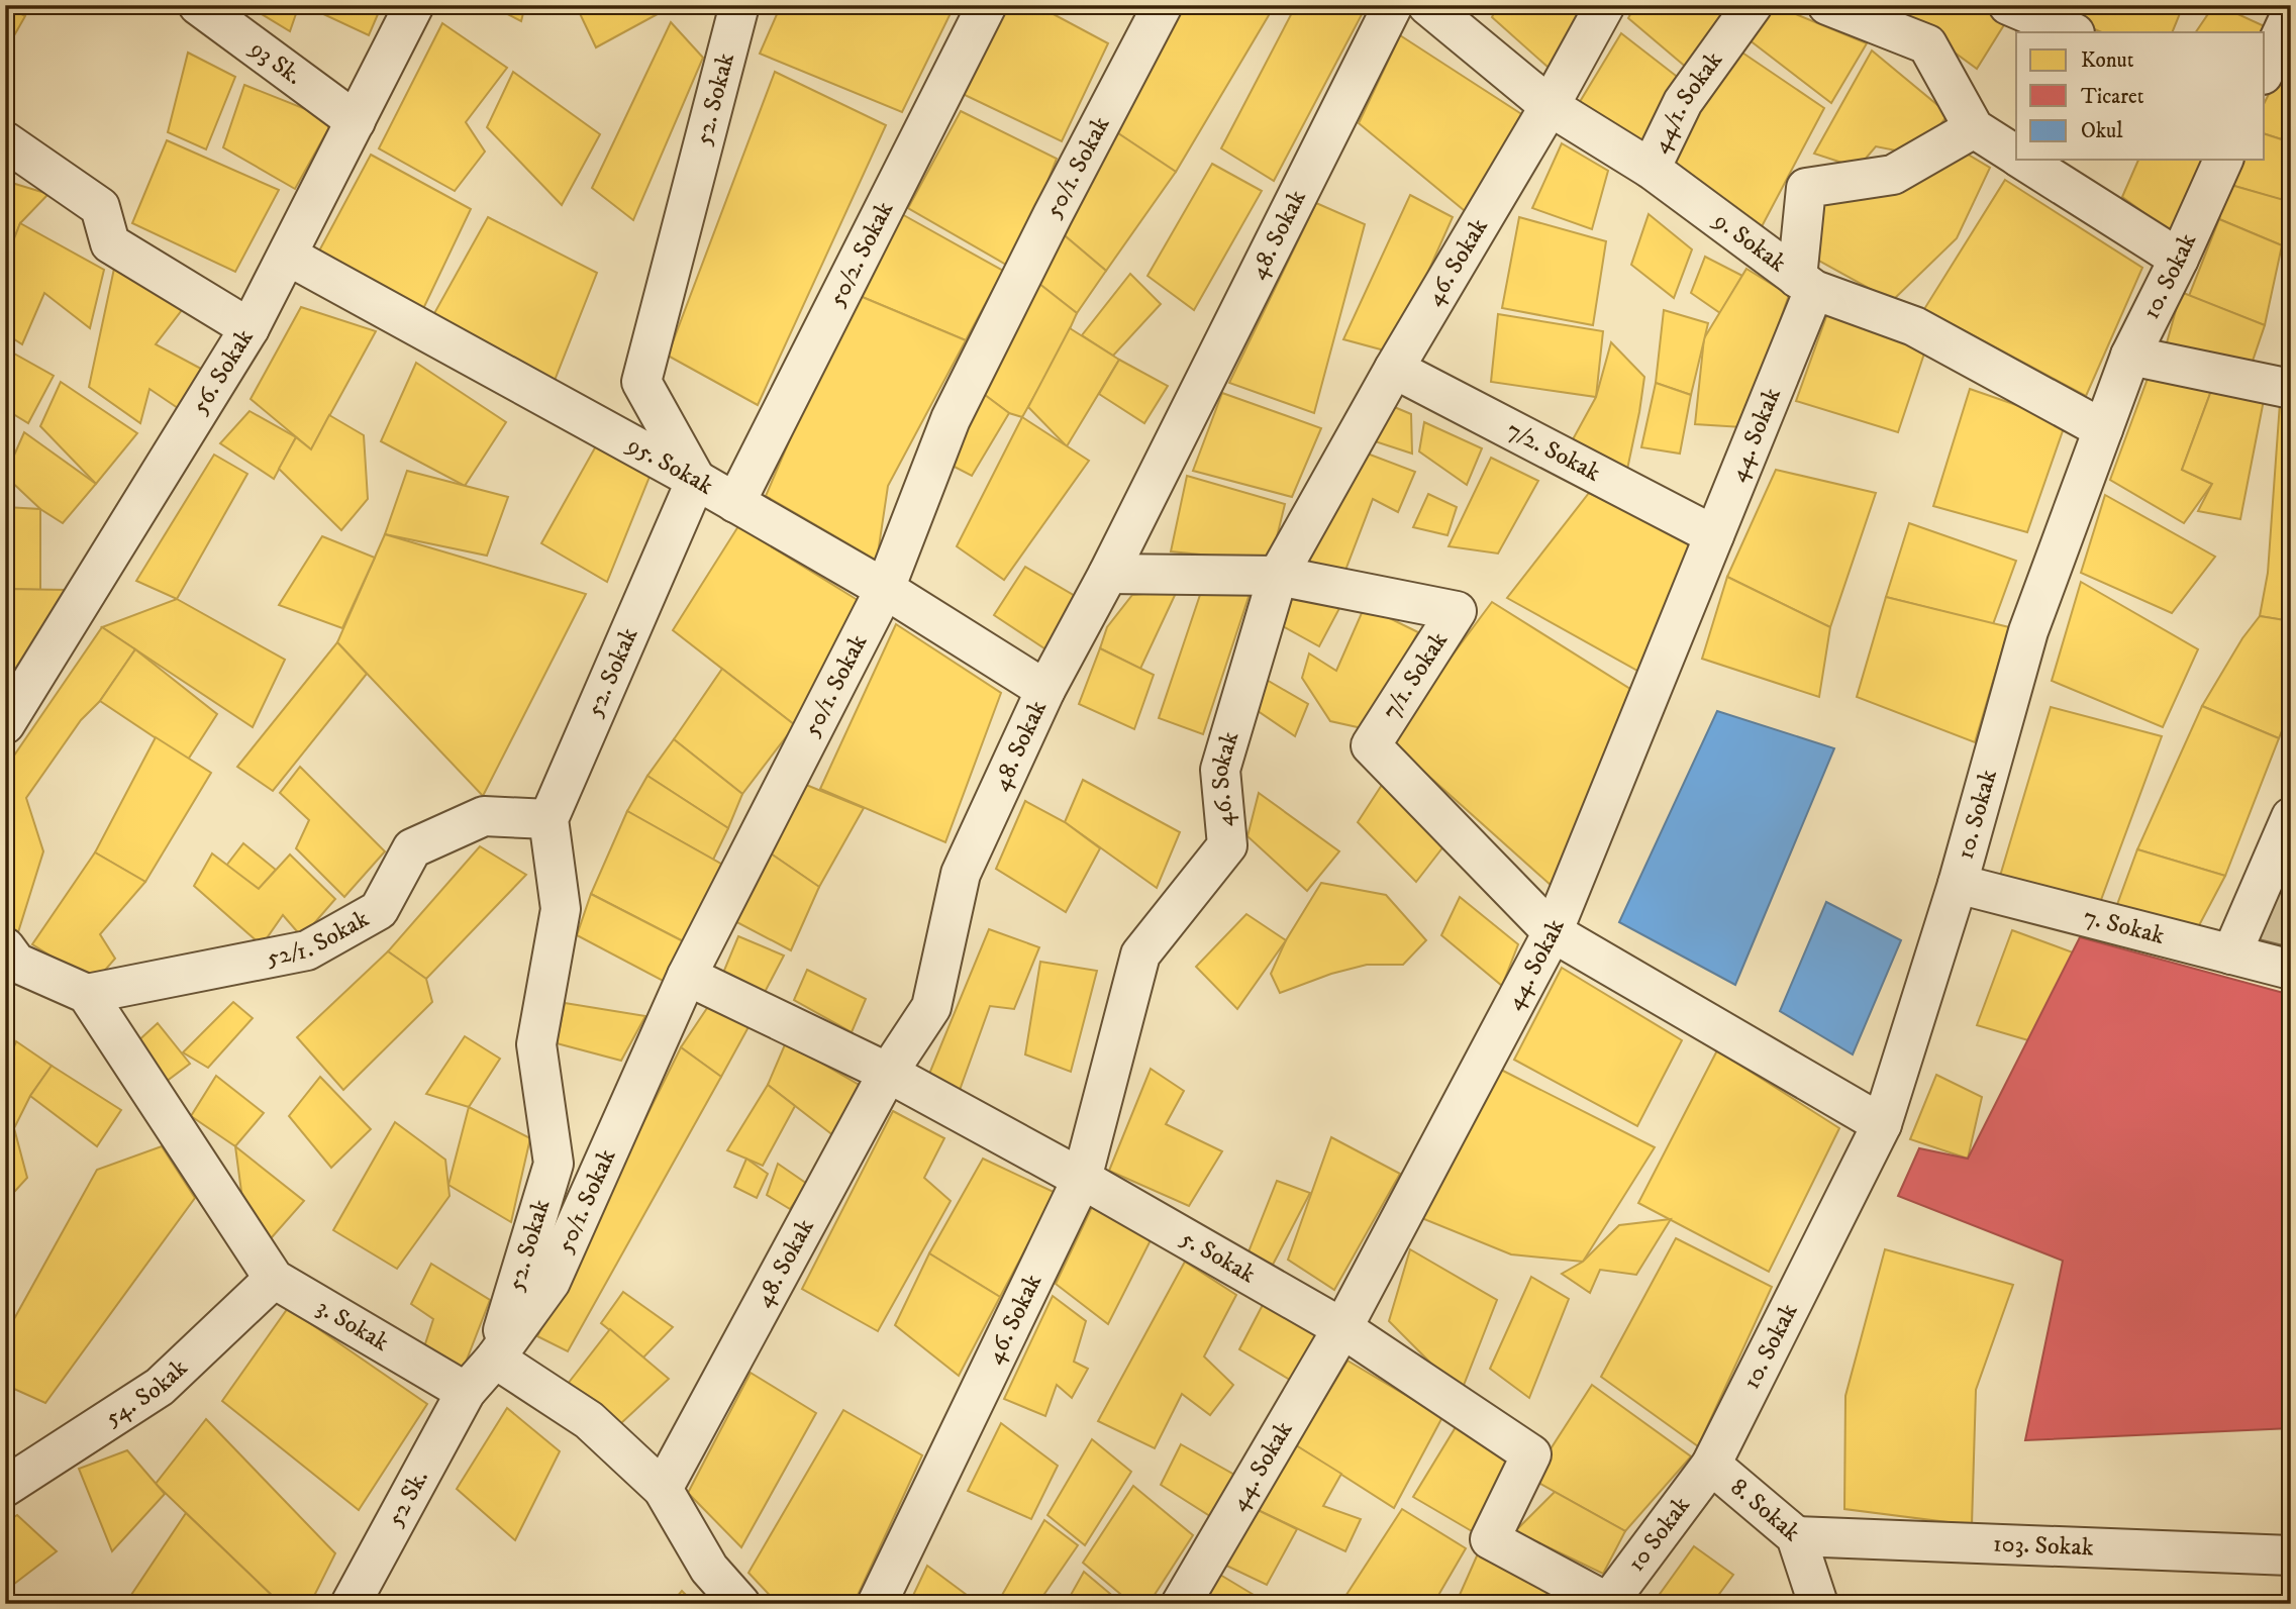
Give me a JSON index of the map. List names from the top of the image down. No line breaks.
{"streets":{"street":["93 Sk.","52. Sokak","44/1. Sokak","50/1. Sokak","48. Sokak","9. Sokak","50/2. Sokak","46. Sokak","10. Sokak","56. Sokak","44. Sokak","7/2. Sokak","95. Sokak","7/1. Sokak","7. Sokak","52/1. Sokak","5. Sokak","3. Sokak","54. Sokak","52 Sk.","8. Sokak","10 Sokak","103. Sokak"]},"crossings":[["93 Sk.","56. Sokak"],["52. Sokak","50/1. Sokak"],["52. Sokak","95. Sokak"],["52. Sokak","52/1. Sokak"],["44/1. Sokak","9. Sokak"],["50/1. Sokak","95. Sokak"],["50/1. Sokak","5. Sokak"],["48. Sokak","95. Sokak"],["48. Sokak","7/1. Sokak"],["48. Sokak","5. Sokak"],["9. Sokak","46. Sokak"],["9. Sokak","10. Sokak"],["9. Sokak","44. Sokak"],["50/2. Sokak","95. Sokak"],["46. Sokak","7/2. Sokak"],["46. Sokak","7/1. Sokak"],["46. Sokak","5. Sokak"],["10. Sokak","7. Sokak"],["10. Sokak","8. Sokak"],["10. Sokak","10 Sokak"],["56. Sokak","95. Sokak"],["44. Sokak","7/2. Sokak"],["44. Sokak","7/1. Sokak"],["44. Sokak","5. Sokak"],["52/1. Sokak","3. Sokak"],["5. Sokak","10 Sokak"],["3. Sokak","54. Sokak"],["3. Sokak","52 Sk."],["8. Sokak","10 Sokak"],["8. Sokak","103. Sokak"]],"legend":["Konut","Ticaret","Okul"]}
